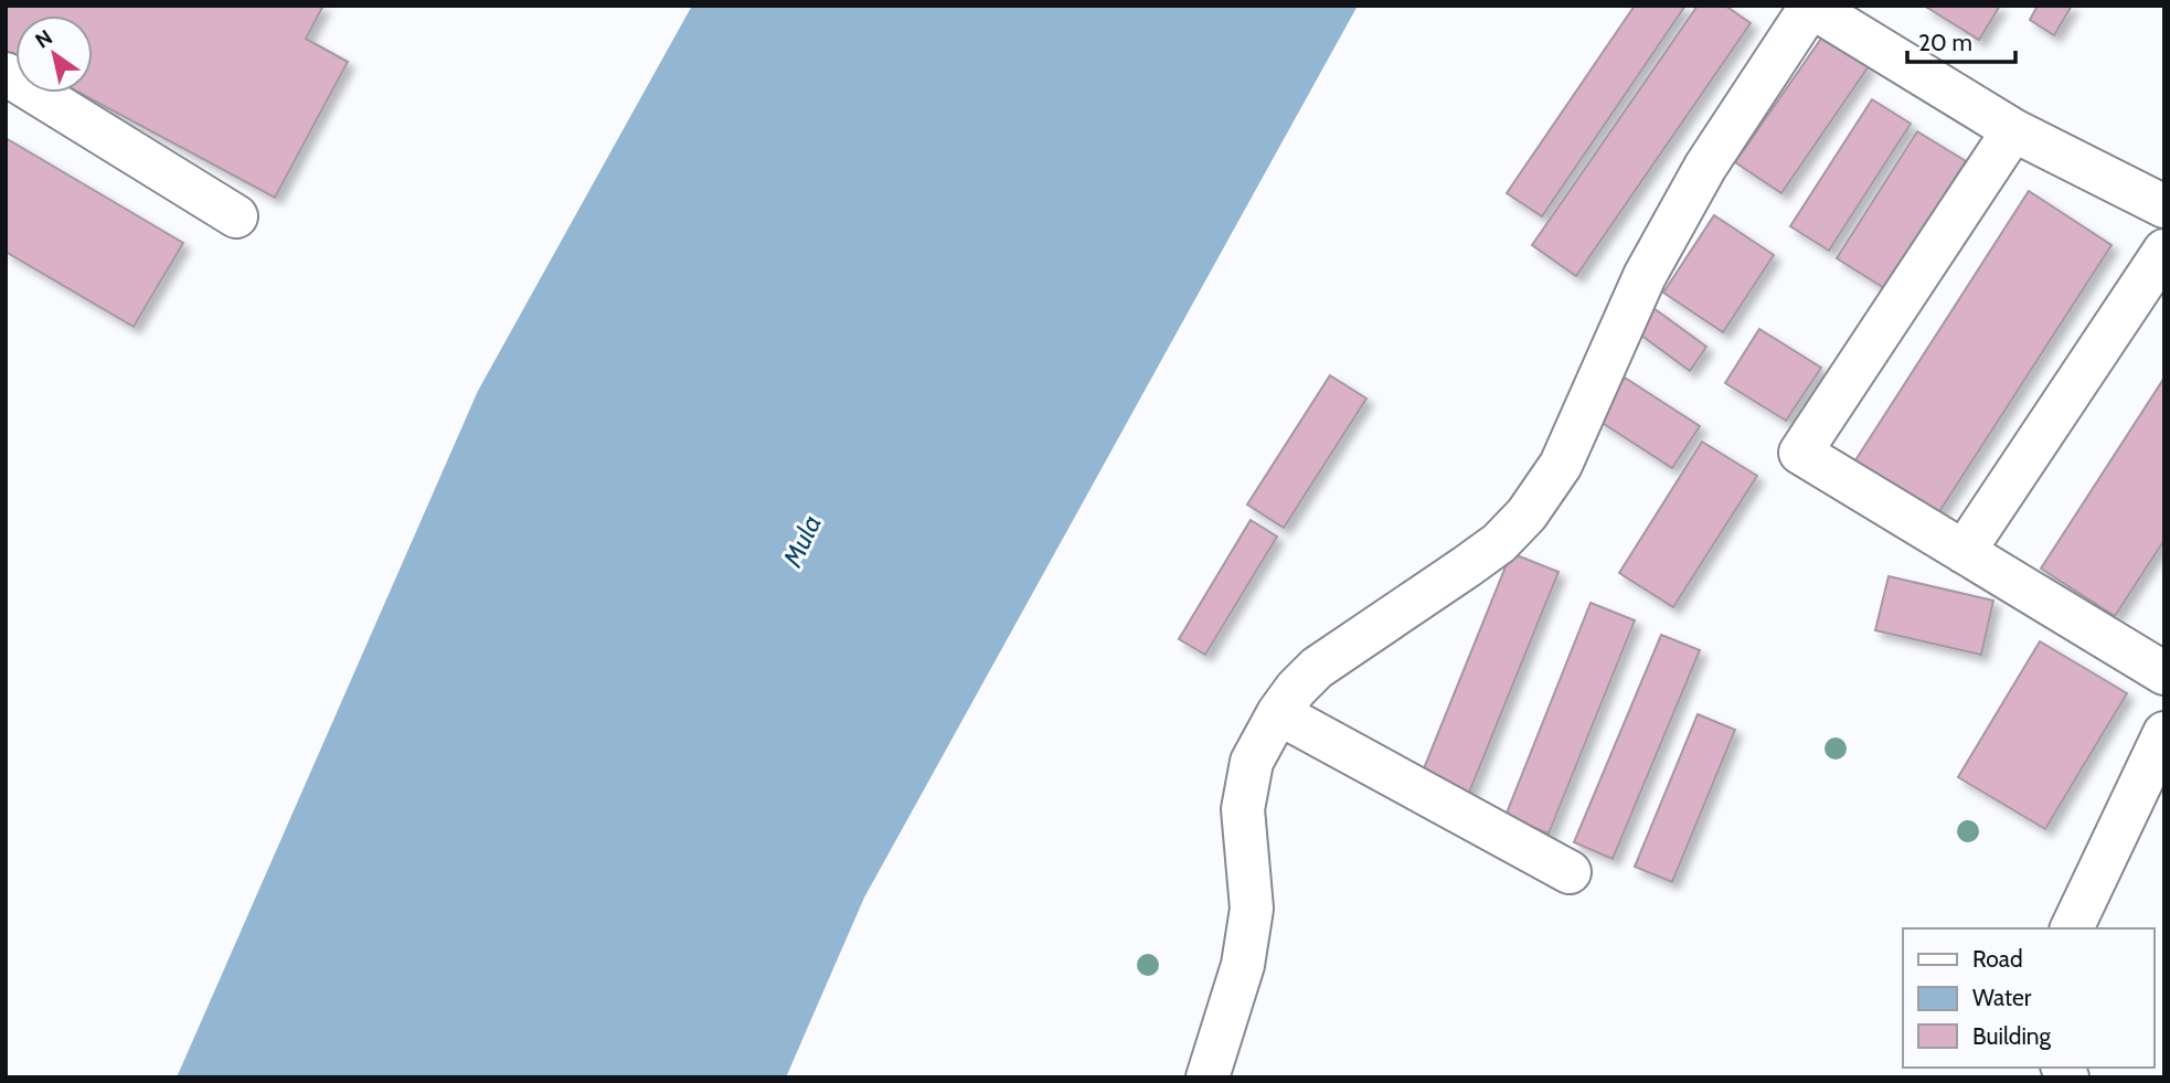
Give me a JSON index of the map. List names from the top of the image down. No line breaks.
{"water":["Mula"],"legend":["Road","Water","Building"],"scale_bar":"20 m","north":"top left"}
